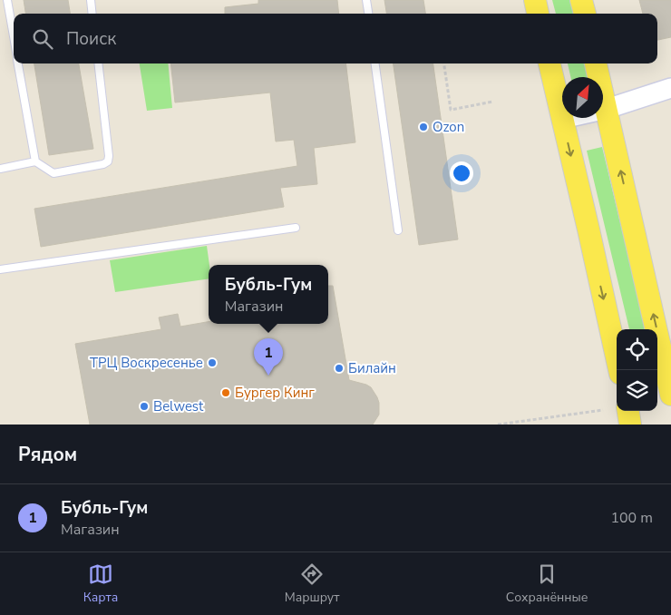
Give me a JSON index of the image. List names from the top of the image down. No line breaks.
{"places":["Ozon","ТРЦ Воскресенье","Билайн","Бургер Кинг","Belwest"],"north":"top right","page":{"search":"Поиск","popup":["Бубль-Гум","Магазин"],"pins":"1","heading":"Рядом","list":[{"mark":"1","name":"Бубль-Гум","note":"Магазин","value":"100 m"}],"nav":["Карта","Маршрут","Сохранённые"]}}
